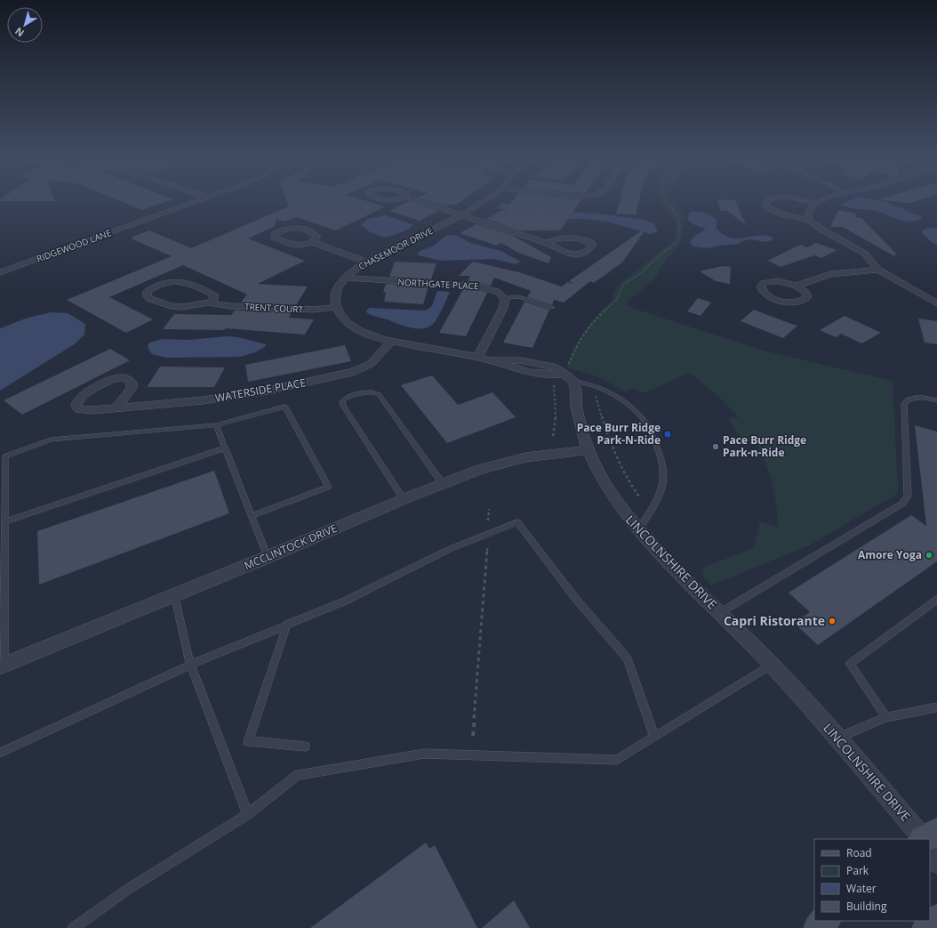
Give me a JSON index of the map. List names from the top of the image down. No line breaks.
{"streets":{"street":["RIDGEWOOD LANE","CHASEMOOR DRIVE","NORTHGATE PLACE","TRENT COURT","WATERSIDE PLACE","MCCLINTOCK DRIVE","LINCOLNSHIRE DRIVE"]},"crossings":[["CHASEMOOR DRIVE","NORTHGATE PLACE"],["CHASEMOOR DRIVE","TRENT COURT"],["MCCLINTOCK DRIVE","LINCOLNSHIRE DRIVE"]],"places":{"transit":["Pace Burr Ridge Park-N-Ride"],"other":["Pace Burr Ridge Park-n-Ride","Amore Yoga","Capri Ristorante"]},"legend":["Road","Park","Water","Building"],"north":"bottom left"}
